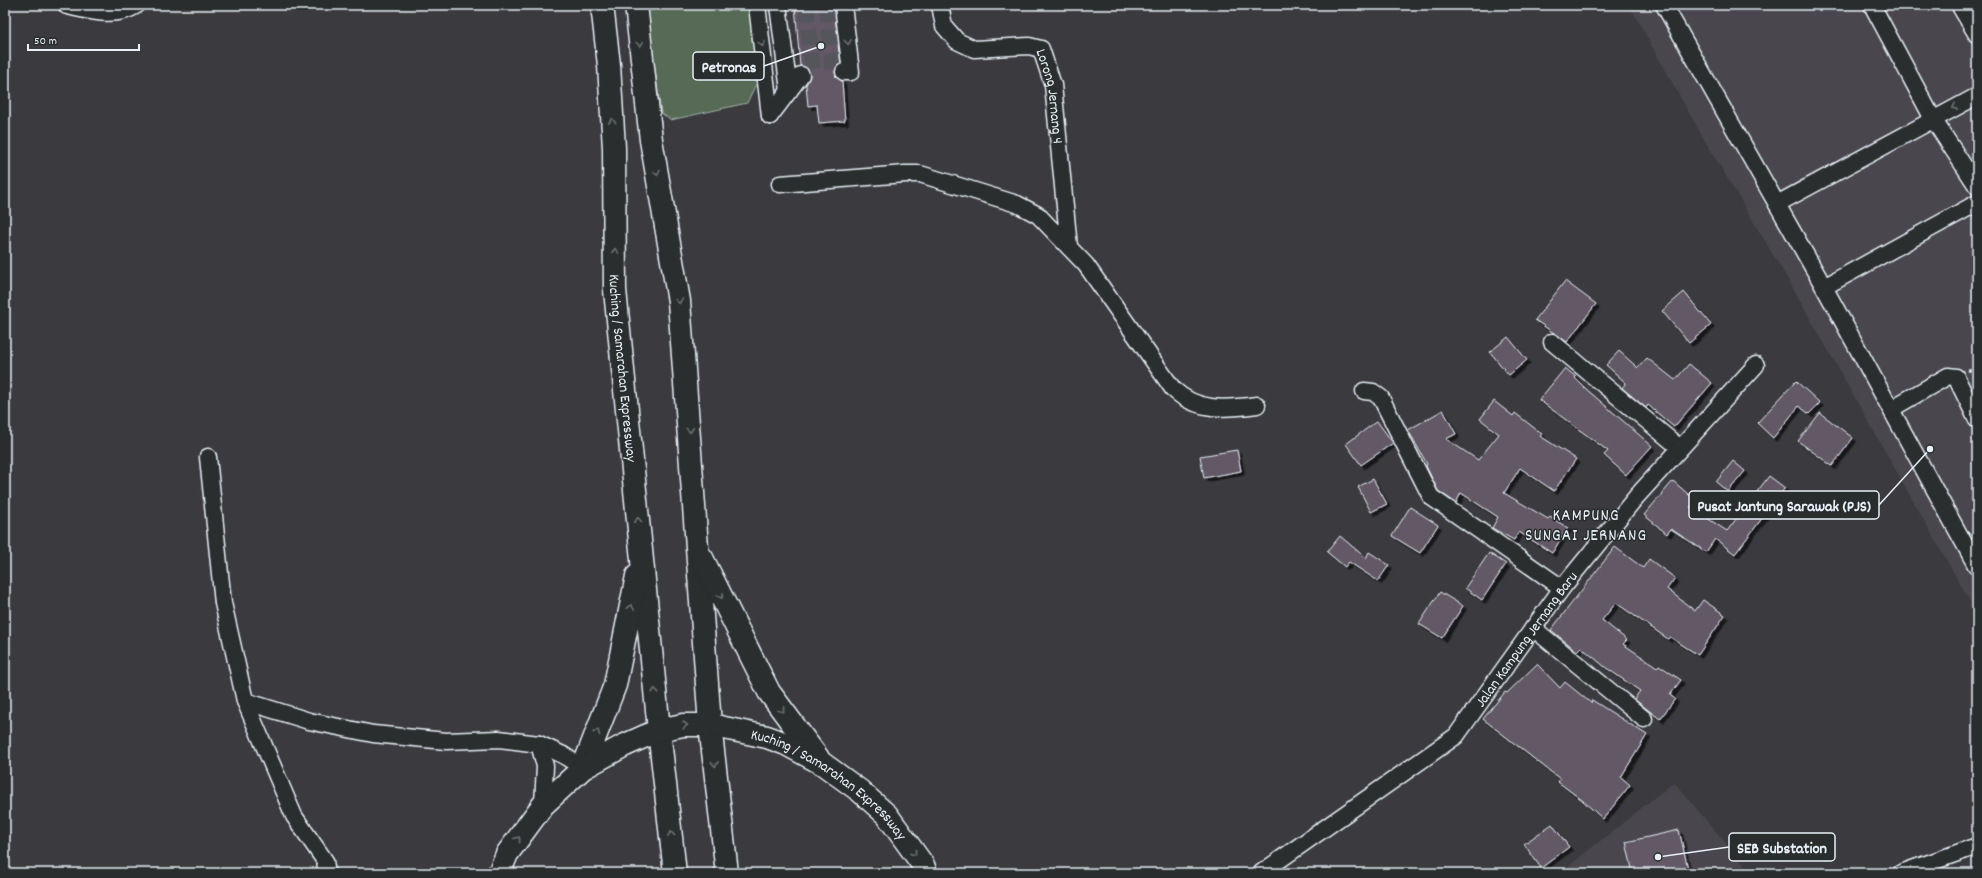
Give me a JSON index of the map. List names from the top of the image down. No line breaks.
{"streets":{"highway":["Kuching / Samarahan Expressway"],"street":["Lorong Jernang 4","Jalan Kampung Jernang Baru"]},"districts":["KAMPUNG SUNGAI JERNANG"],"places":["Petronas","Pusat Jantung Sarawak (PJS)","SEB Substation"],"scale_bar":"50 m"}
